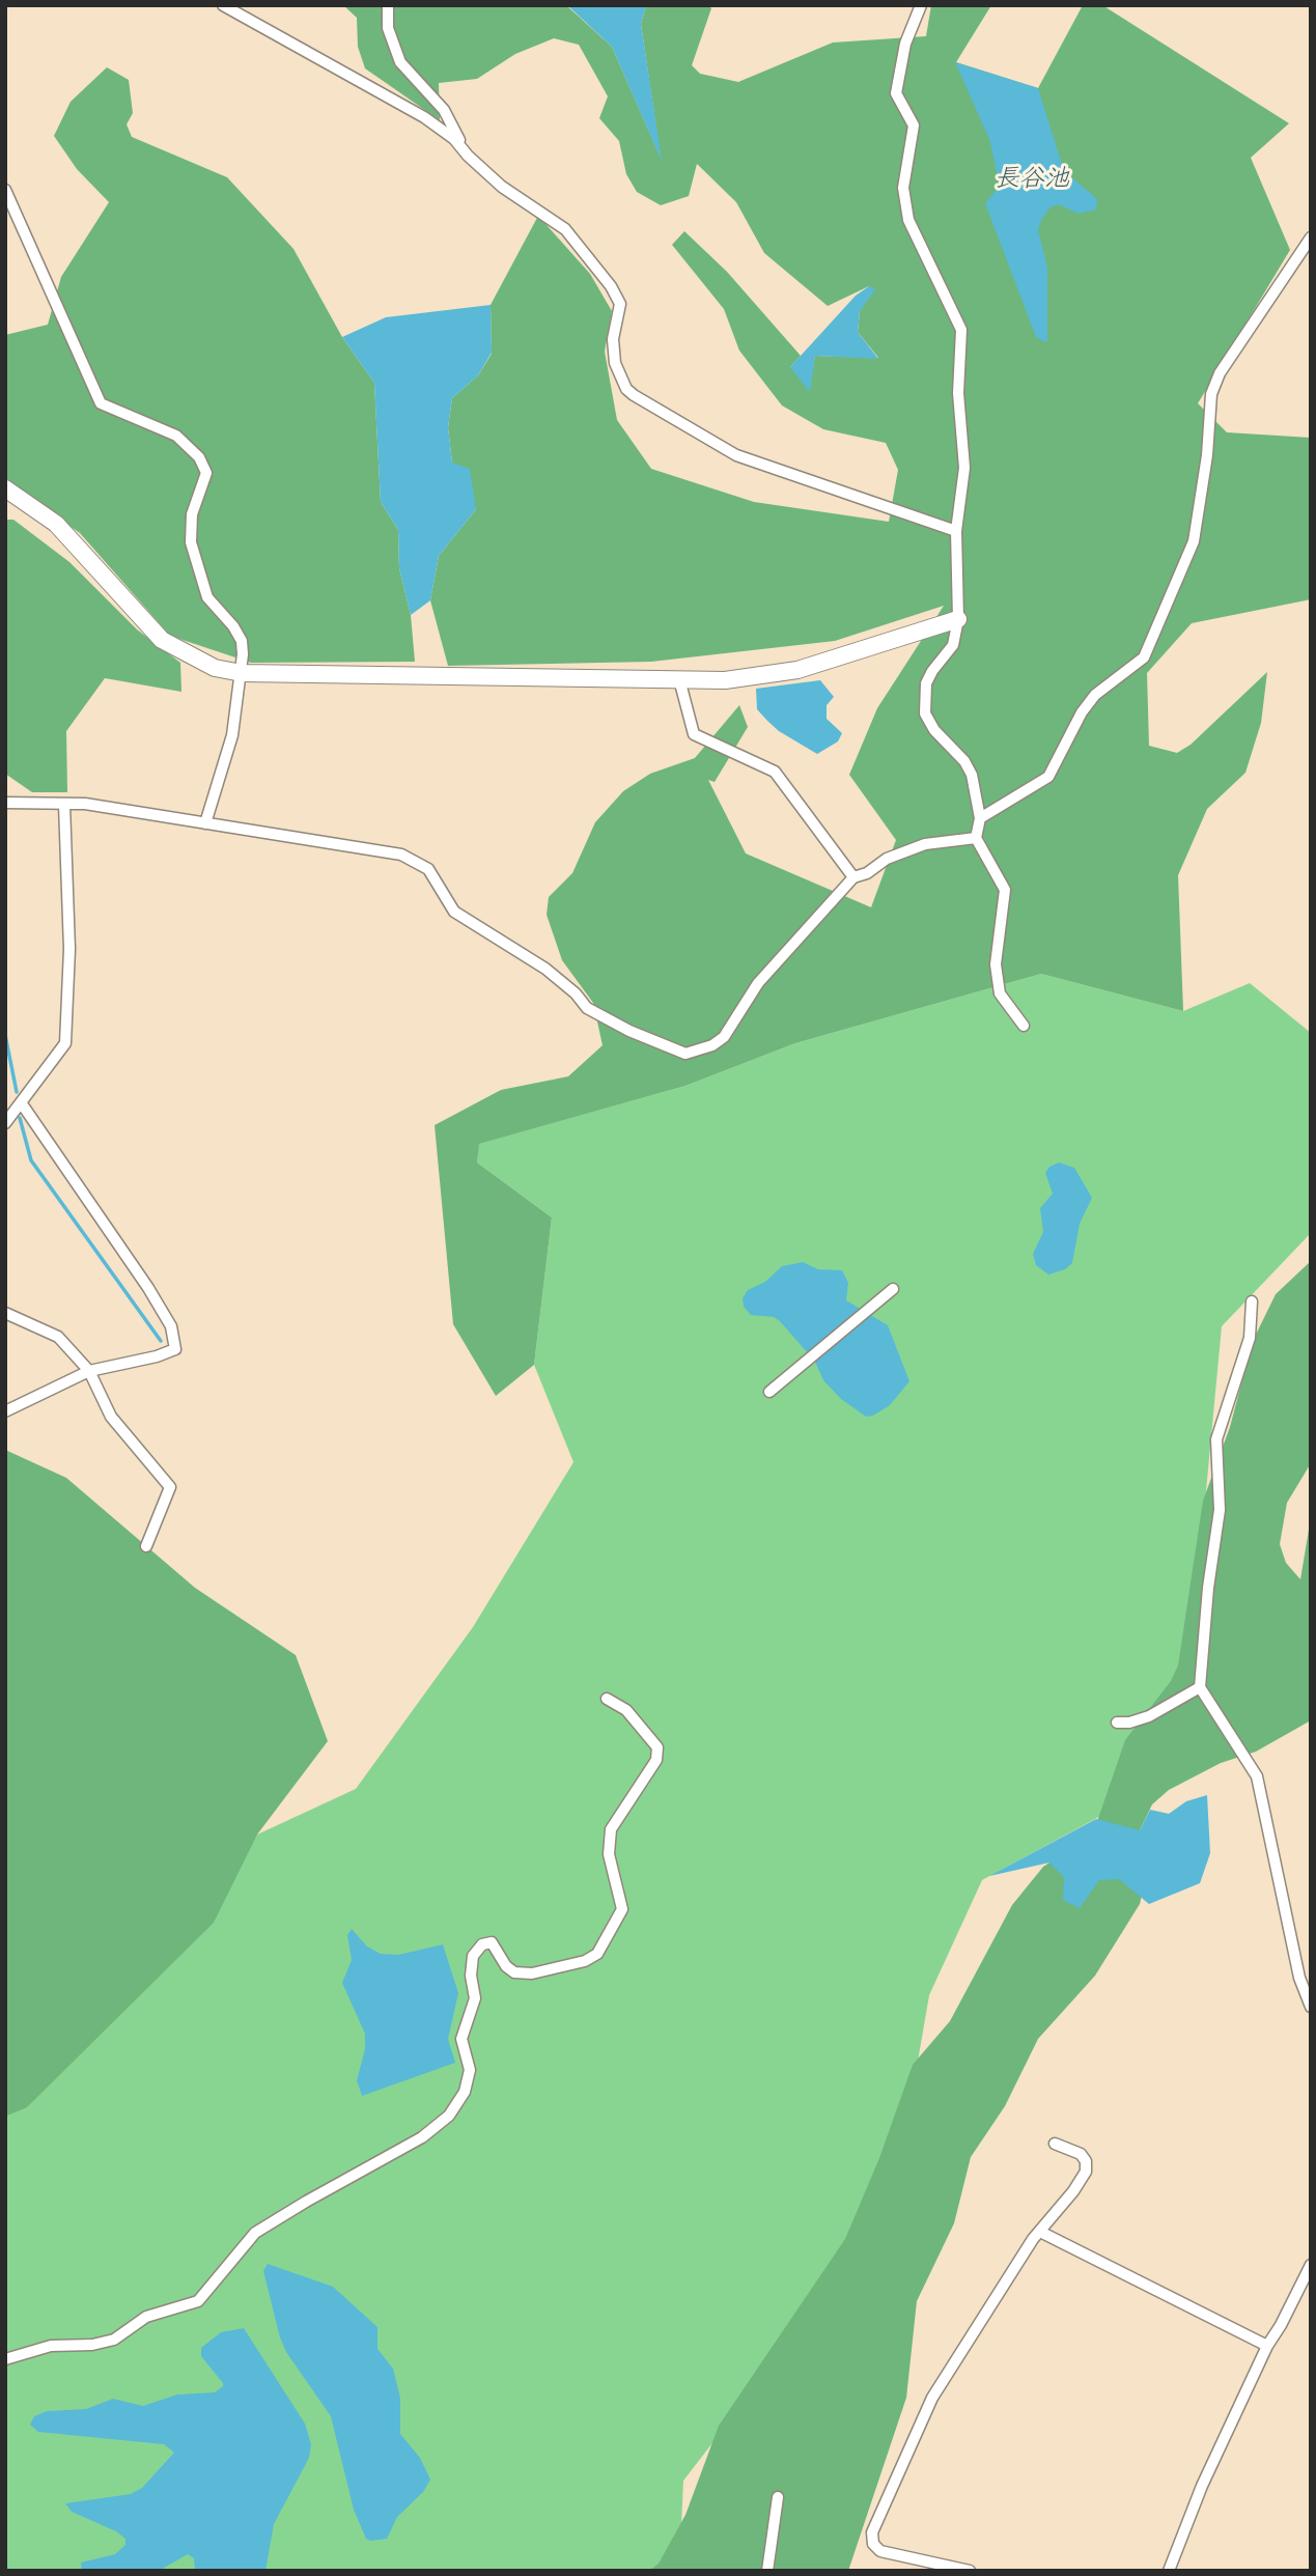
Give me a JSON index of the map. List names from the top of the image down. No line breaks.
{"water":["長谷池"]}
